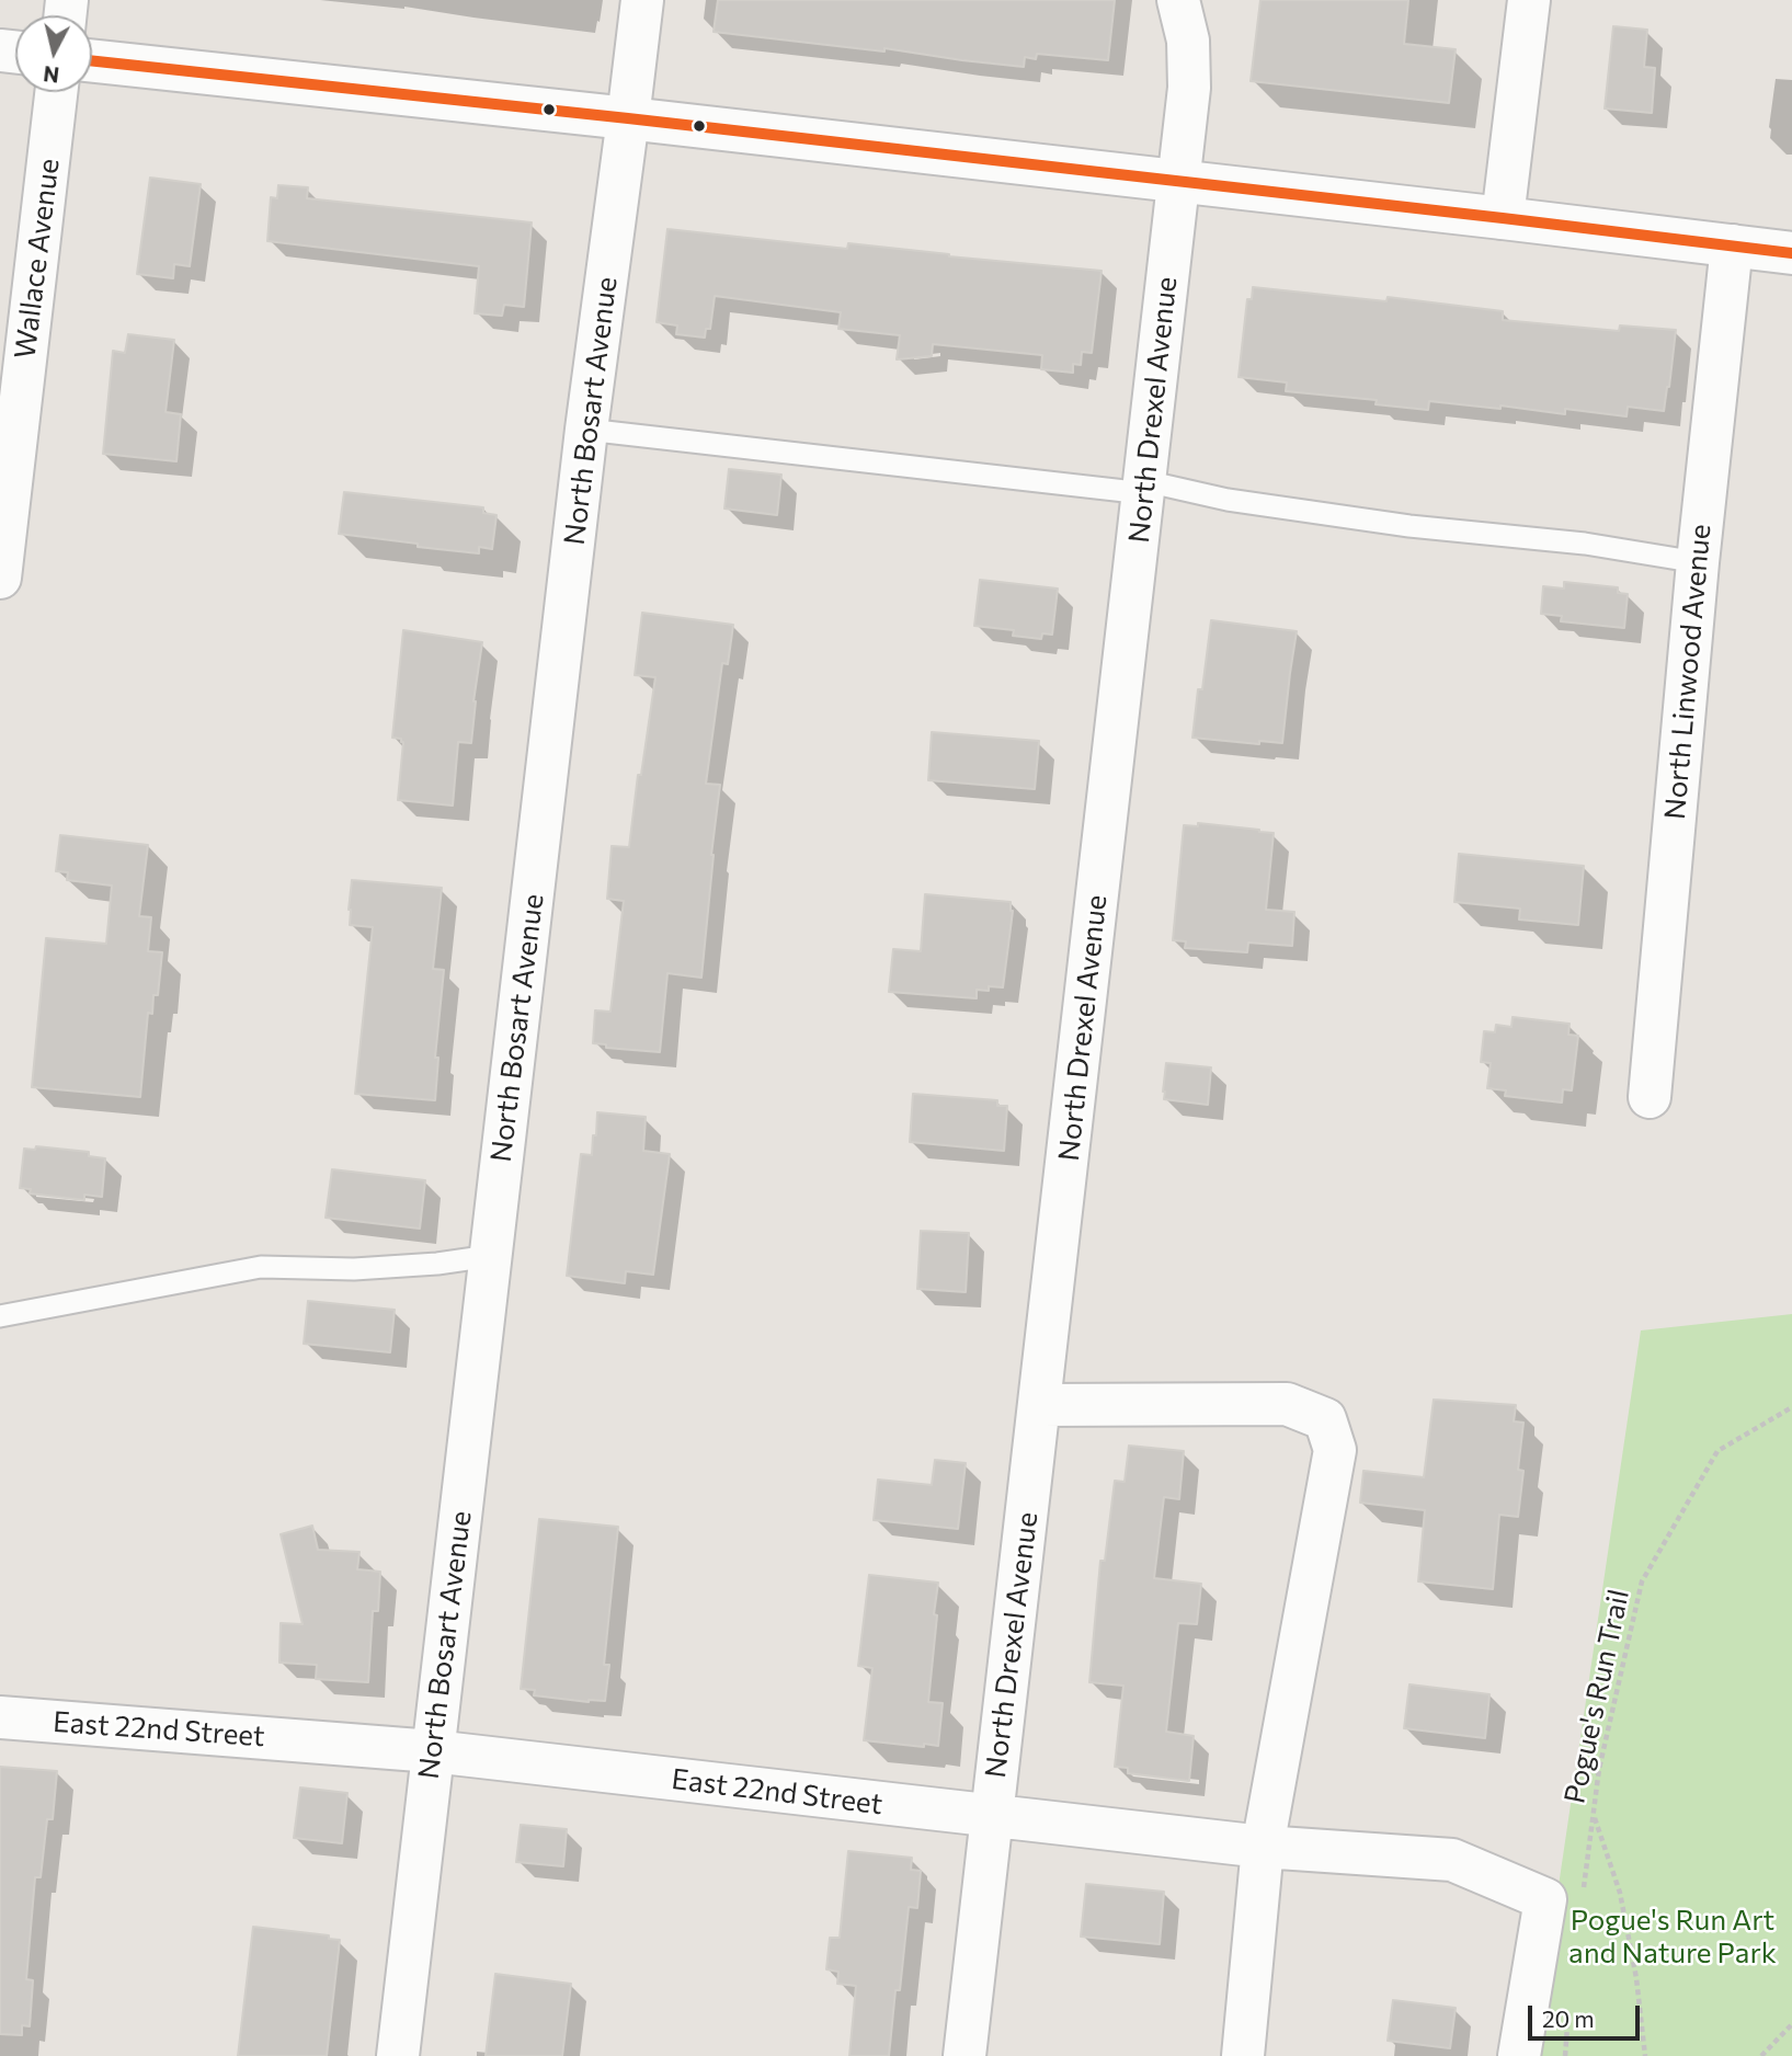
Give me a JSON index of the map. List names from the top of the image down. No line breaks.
{"streets":{"street":["Wallace Avenue","North Drexel Avenue","North Bosart Avenue","North Linwood Avenue","East 22nd Street"],"path":["Pogue's Run Trail"]},"crossings":[["North Drexel Avenue","East 22nd Street"],["North Bosart Avenue","East 22nd Street"],["Pogue's Run Trail","East 22nd Street"]],"parks":["Pogue's Run Art and Nature Park"],"scale_bar":"20 m","north":"bottom"}
